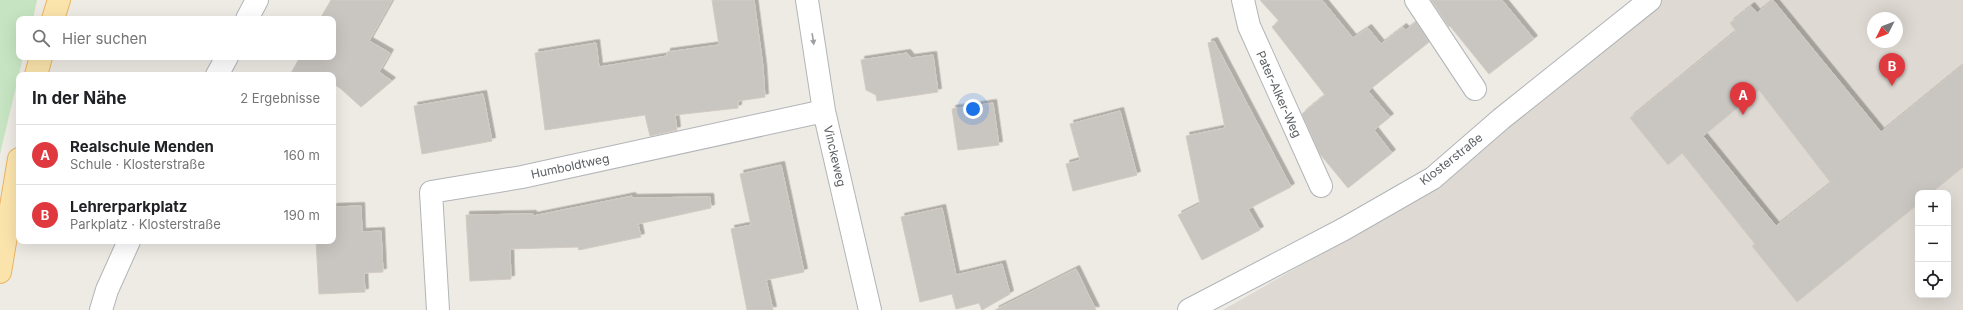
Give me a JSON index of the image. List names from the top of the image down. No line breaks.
{"streets":{"street":["Pater-Alker-Weg","Vinckeweg","Klosterstraße","Humboldtweg"]},"crossings":[["Vinckeweg","Humboldtweg"]],"one_way":["Vinckeweg"],"north":"bottom left","page":{"search":"Hier suchen","pins":["B","A"],"heading":["In der Nähe","2 Ergebnisse"],"list":[{"mark":"A","name":"Realschule Menden","note":"Schule · Klosterstraße","value":"160 m"},{"mark":"B","name":"Lehrerparkplatz","note":"Parkplatz · Klosterstraße","value":"190 m"}],"map_buttons":["+","−"]}}
